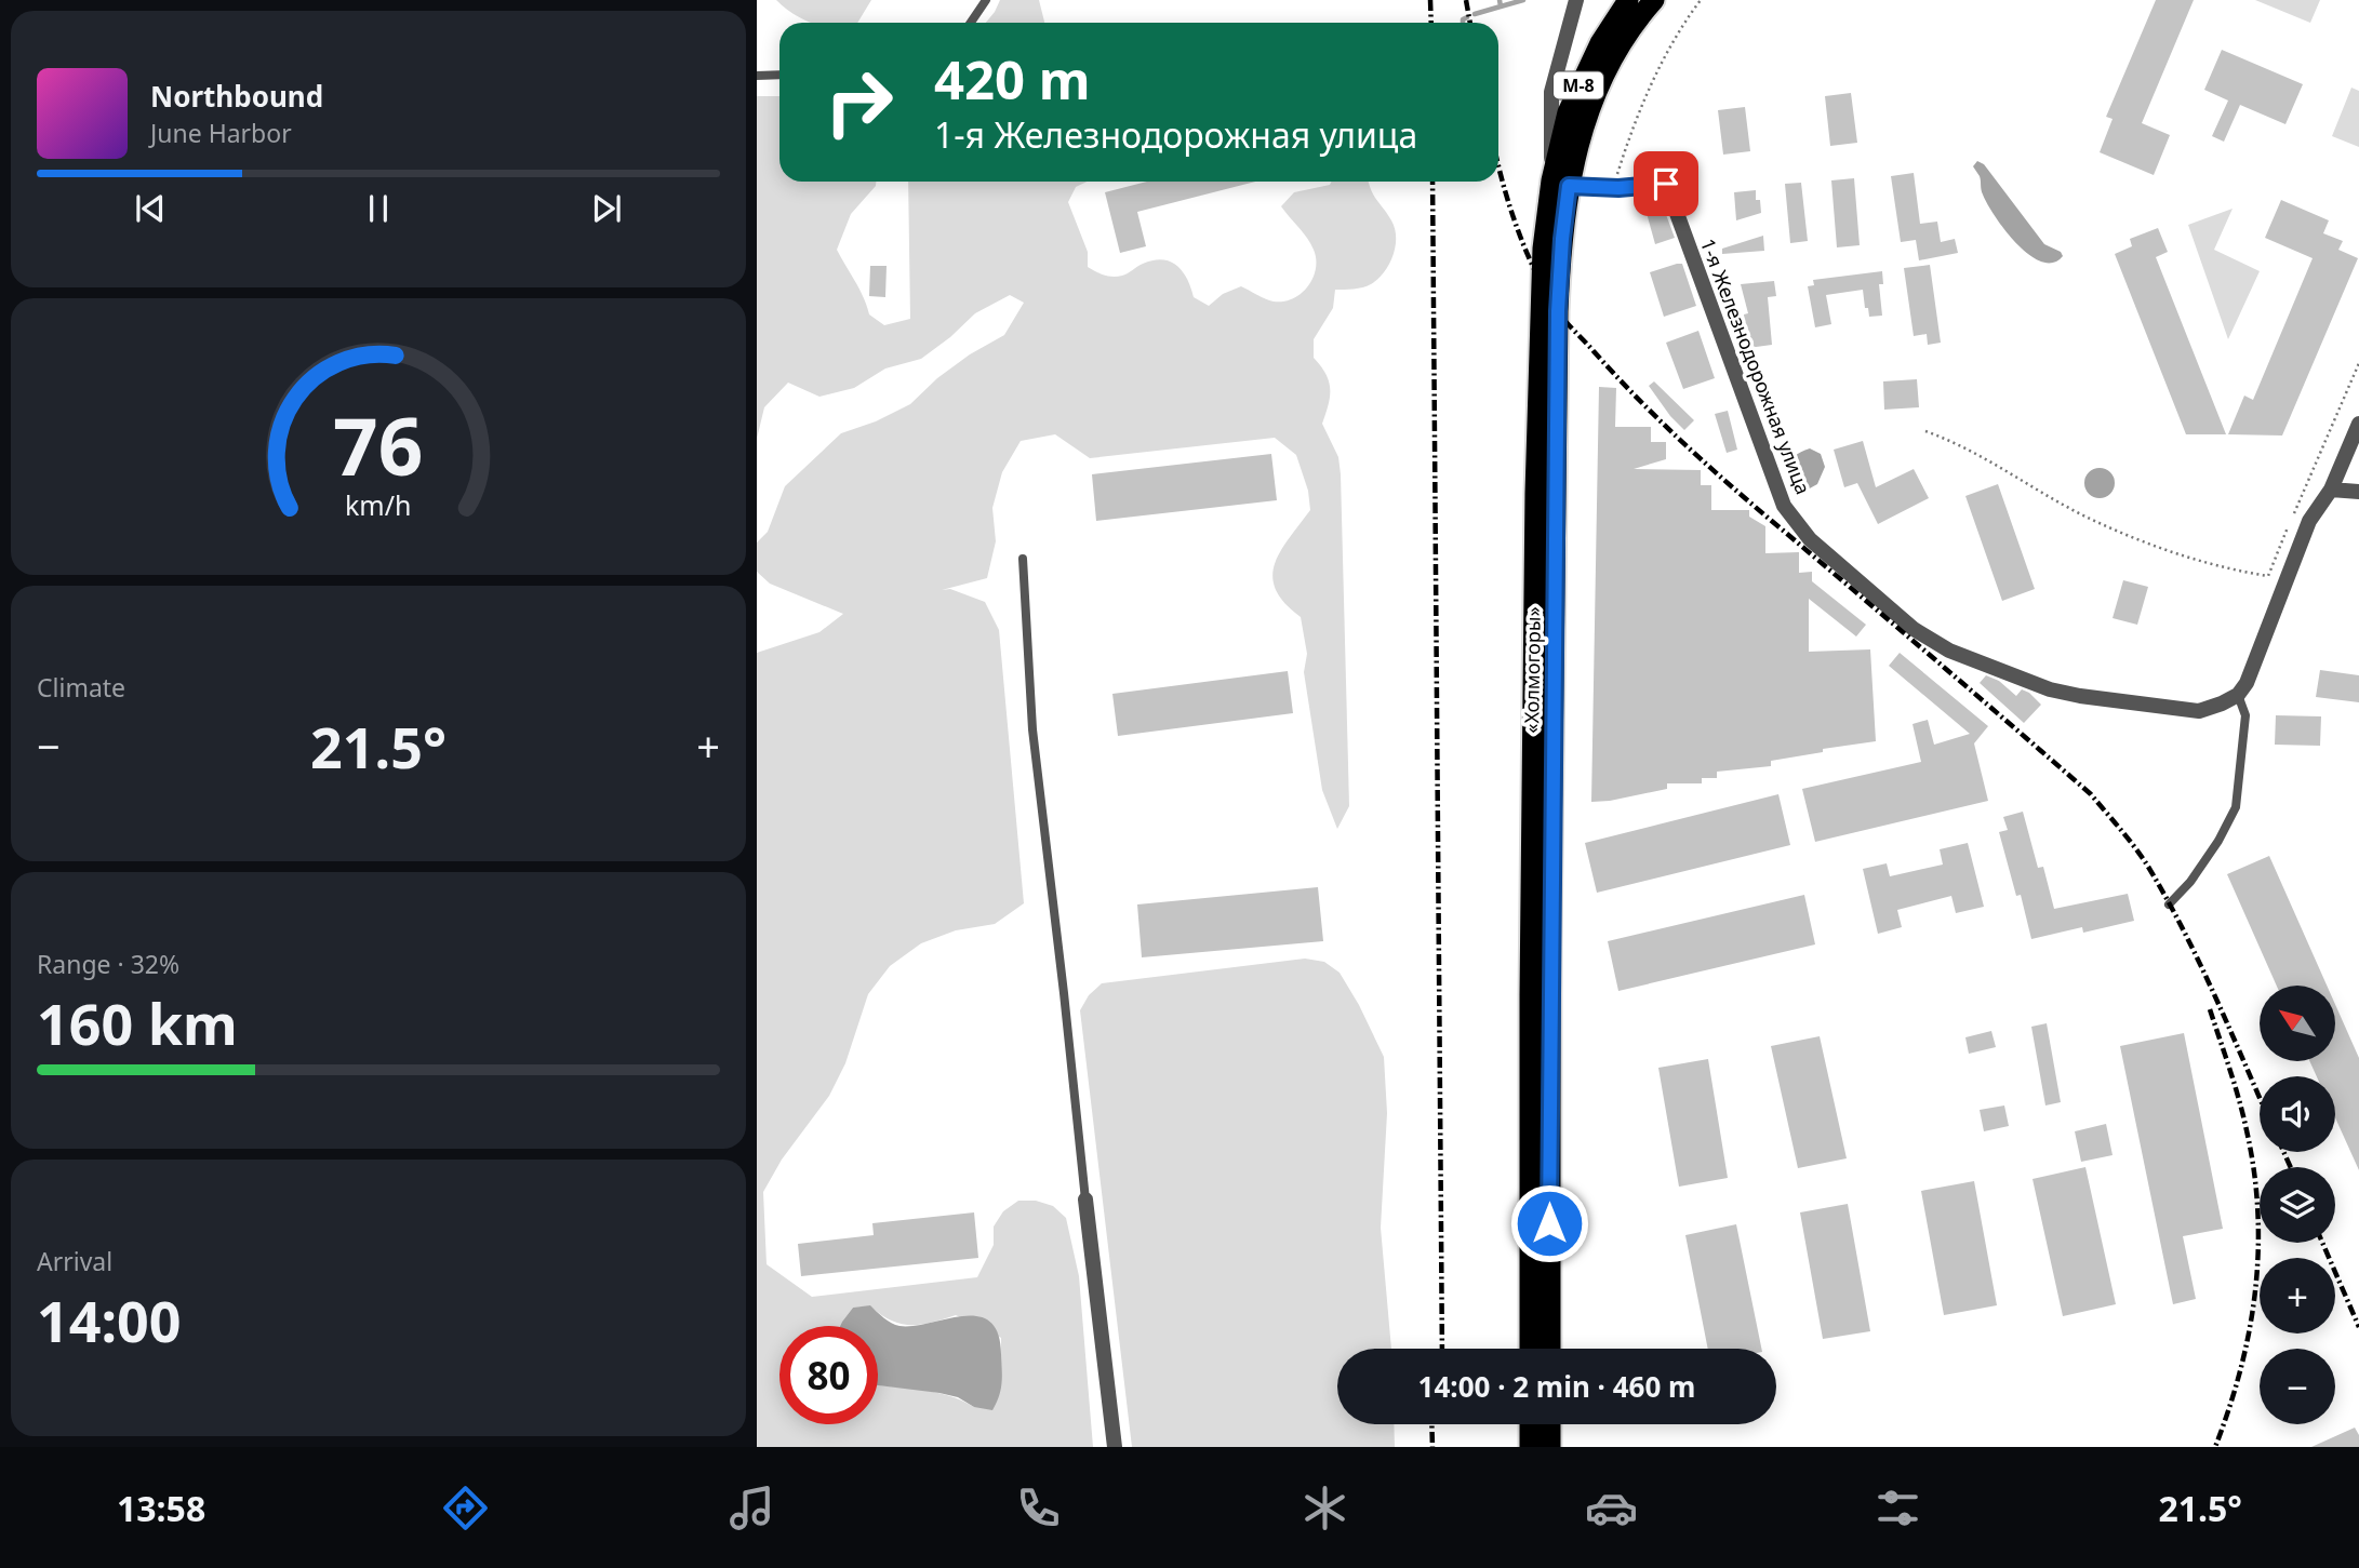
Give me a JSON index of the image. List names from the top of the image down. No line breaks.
{"streets":{"highway":["М-8","«Холмогоры»"],"street":["1-я Железнодорожная улица"]},"crossings":[["1-я Железнодорожная улица","«Холмогоры»"]],"north":"top left","page":{"turn":["420 m","1-я Железнодорожная улица"],"song":["Northbound","June Harbor"],"tile":["Climate",["Range · 32%","160 km"],["Arrival","14:00"]],"heat":["−","21.5°","+"],"map_buttons":["+","−"],"limit":"80","trip":"14:00 · 2 min · 460 m","tabs":["13:58","21.5°"],"gauge":["76","km/h"]}}
